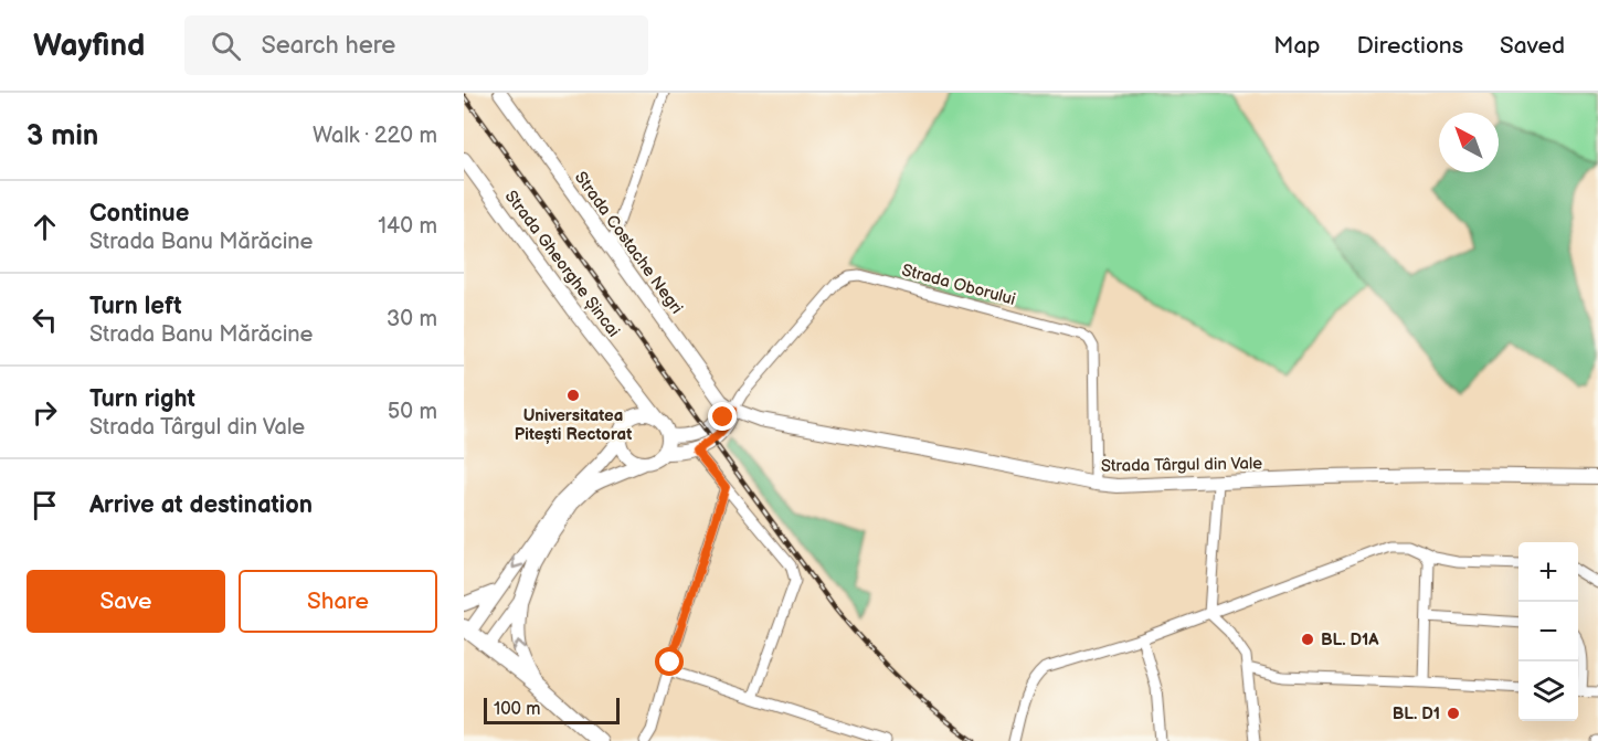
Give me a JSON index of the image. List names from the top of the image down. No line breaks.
{"streets":{"main road":["Strada Costache Negri","Strada Gheorghe Șincai","Strada Târgul din Vale"],"street":["Strada Oborului"]},"crossings":[["Strada Costache Negri","Strada Oborului"],["Strada Costache Negri","Strada Târgul din Vale"],["Strada Oborului","Strada Târgul din Vale"]],"places":["Universitatea Pitești Rectorat","BL. D1A","BL. D1"],"scale_bar":"100 m","north":"top left","page":{"header":"Wayfind","search":"Search here","nav":["Map","Directions","Saved"],"heading":["3 min","Walk · 220 m"],"list":[["Continue","Strada Banu Mărăcine","140 m"],["Turn left","Strada Banu Mărăcine","30 m"],["Turn right","Strada Târgul din Vale","50 m"],"Arrive at destination"],"map_buttons":["+","−"],"buttons":["Save","Share"],"scale":"100 m"}}
